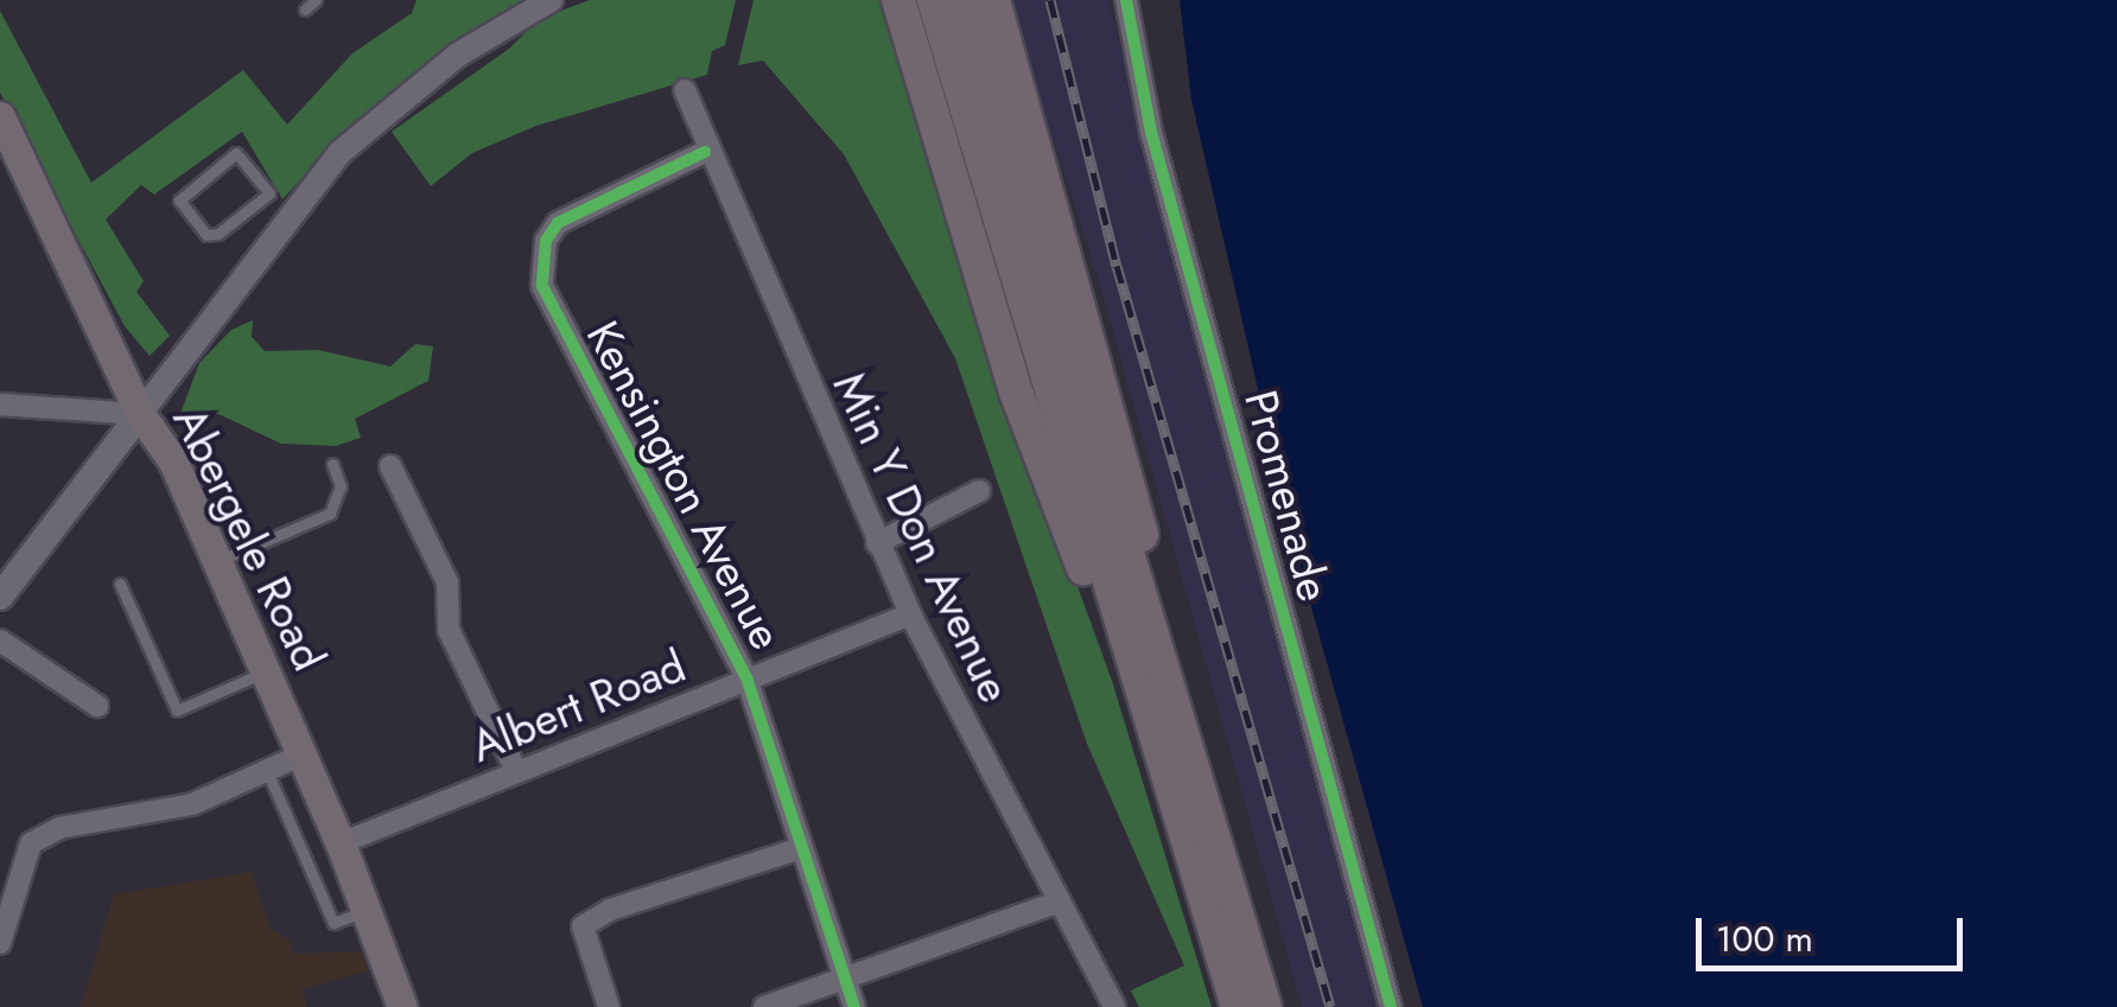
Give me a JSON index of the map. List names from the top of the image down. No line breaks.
{"streets":{"main road":["Abergele Road"],"street":["Kensington Avenue","Promenade","Min Y Don Avenue","Albert Road"]},"crossings":[["Kensington Avenue","Min Y Don Avenue"],["Kensington Avenue","Albert Road"],["Min Y Don Avenue","Albert Road"],["Abergele Road","Albert Road"]],"scale_bar":"100 m"}
